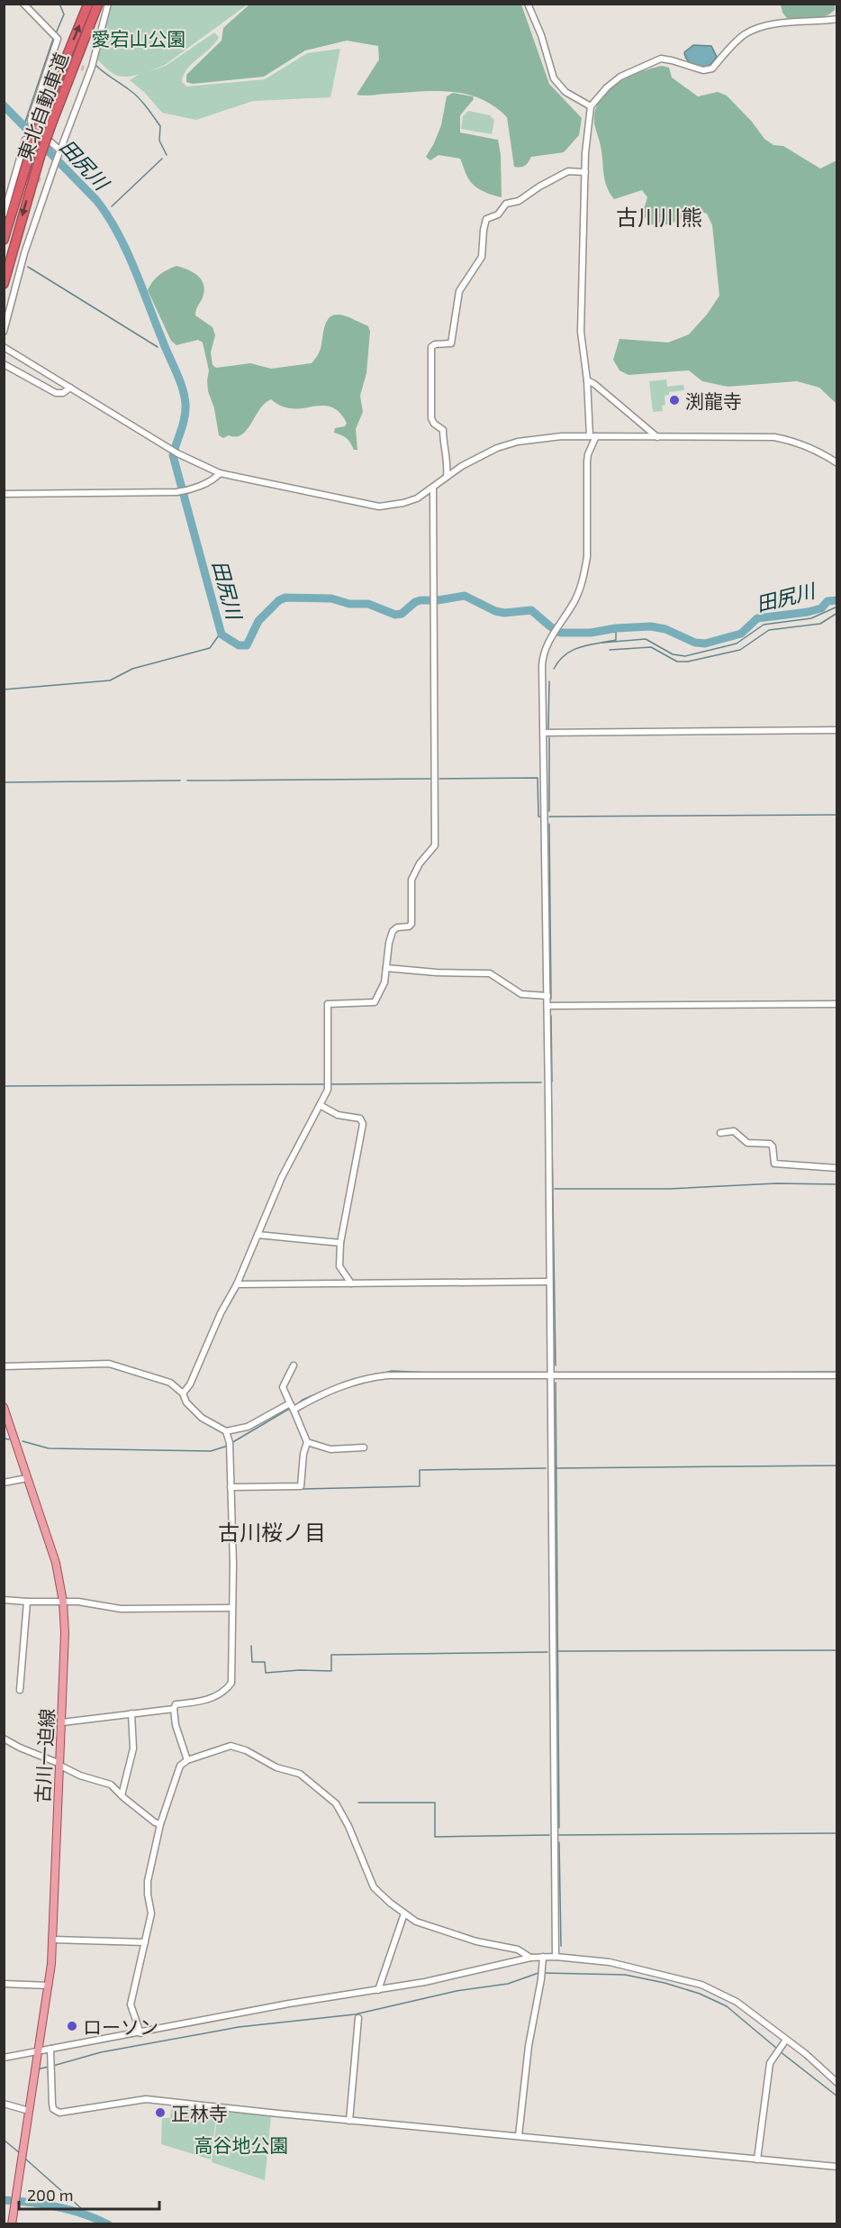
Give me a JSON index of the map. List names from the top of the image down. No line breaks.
{"streets":{"highway":["東北自動車道"],"main road":["古川一迫線"]},"districts":["古川川熊","古川桜ノ目"],"water":["田尻川"],"parks":["愛宕山公園","高谷地公園"],"places":["渕龍寺","ローソン","正林寺"],"scale_bar":"200 m"}
